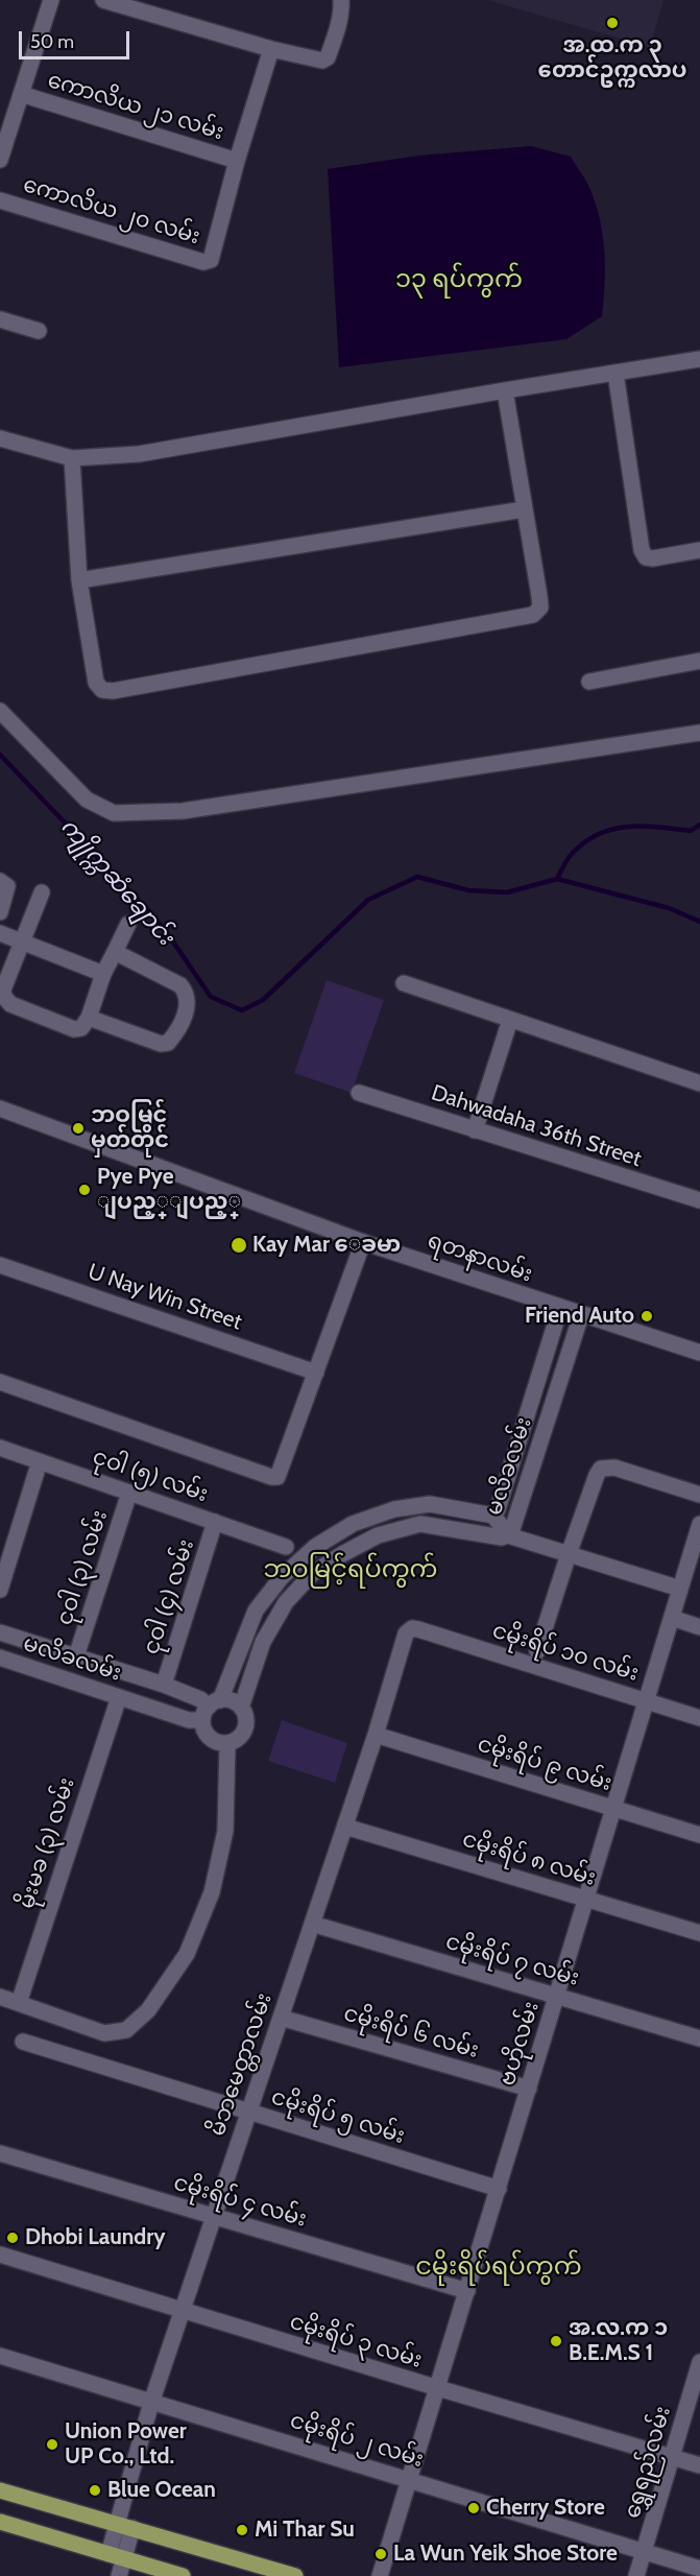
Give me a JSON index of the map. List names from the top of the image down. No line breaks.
{"streets":{"street":["ကောလိယ ၂၁ လမ်း","ကောလိယ ၂၀ လမ်း","Dahwadaha 36th Street","ရတနာလမ်း","U Nay Win Street","မလိခလမ်း","ငုဝါ (၅) လမ်း","ငုဝါ (၃) လမ်း","ငုဝါ (၄) လမ်း","ငမိုးရိပ် ၁၀ လမ်း","ငမိုးရိပ် ၉ လမ်း","မိုးမခ (၃) လမ်း","ငမိုးရိပ် ၈ လမ်း","ငမိုးရိပ် ၇ လမ်း","ငမိုးရိပ် ၆ လမ်း","ဗဟိုလမ်း","မိဘမေတ္တာလမ်း","ငမိုးရိပ် ၅ လမ်း","ငမိုးရိပ် ၄ လမ်း","ငမိုးရိပ် ၃ လမ်း","ငမိုးရိပ် ၂ လမ်း","ရွှေရည်လမ်း"]},"crossings":[["ကောလိယ ၂၁ လမ်း","ကောလိယ ၂၀ လမ်း"],["ရတနာလမ်း","မလိခလမ်း"],["မလိခလမ်း","ငုဝါ (၃) လမ်း"],["မလိခလမ်း","ငုဝါ (၄) လမ်း"],["မလိခလမ်း","မိုးမခ (၃) လမ်း"],["ငုဝါ (၅) လမ်း","ငုဝါ (၃) လမ်း"],["ငုဝါ (၅) လမ်း","ငုဝါ (၄) လမ်း"],["ငမိုးရိပ် ၁၀ လမ်း","ဗဟိုလမ်း"],["ငမိုးရိပ် ၁၀ လမ်း","မိဘမေတ္တာလမ်း"],["ငမိုးရိပ် ၉ လမ်း","ဗဟိုလမ်း"],["ငမိုးရိပ် ၉ လမ်း","မိဘမေတ္တာလမ်း"],["ငမိုးရိပ် ၈ လမ်း","ဗဟိုလမ်း"],["ငမိုးရိပ် ၈ လမ်း","မိဘမေတ္တာလမ်း"],["ငမိုးရိပ် ၇ လမ်း","ဗဟိုလမ်း"],["ငမိုးရိပ် ၇ လမ်း","မိဘမေတ္တာလမ်း"],["ငမိုးရိပ် ၆ လမ်း","ဗဟိုလမ်း"],["ငမိုးရိပ် ၆ လမ်း","မိဘမေတ္တာလမ်း"],["ဗဟိုလမ်း","ငမိုးရိပ် ၅ လမ်း"],["ဗဟိုလမ်း","ငမိုးရိပ် ၄ လမ်း"],["ဗဟိုလမ်း","ငမိုးရိပ် ၃ လမ်း"],["ဗဟိုလမ်း","ငမိုးရိပ် ၂ လမ်း"],["မိဘမေတ္တာလမ်း","ငမိုးရိပ် ၅ လမ်း"],["မိဘမေတ္တာလမ်း","ငမိုးရိပ် ၄ လမ်း"],["မိဘမေတ္တာလမ်း","ငမိုးရိပ် ၃ လမ်း"],["မိဘမေတ္တာလမ်း","ငမိုးရိပ် ၂ လမ်း"],["ငမိုးရိပ် ၃ လမ်း","ရွှေရည်လမ်း"],["ငမိုးရိပ် ၂ လမ်း","ရွှေရည်လမ်း"]],"districts":["၁၃ ရပ်ကွက်","ဘဝမြင့်ရပ်ကွက်","ငမိုးရိပ်ရပ်ကွက်"],"water":["ကျိုက္ကဆံချောင်း"],"places":["အ.ထ.က ၃ တောင်ဥက္ကလာပ","ဘဝမြင့် မှတ်တိုင်","Pye Pye ျပည့္ျပည့္","Kay Mar ေခမာ","Friend Auto","Dhobi Laundry","အ.လ.က ၁ B.E.M.S 1","Union Power UP Co., Ltd.","Blue Ocean","Cherry Store","Mi Thar Su","La Wun Yeik Shoe Store"],"scale_bar":"50 m"}
